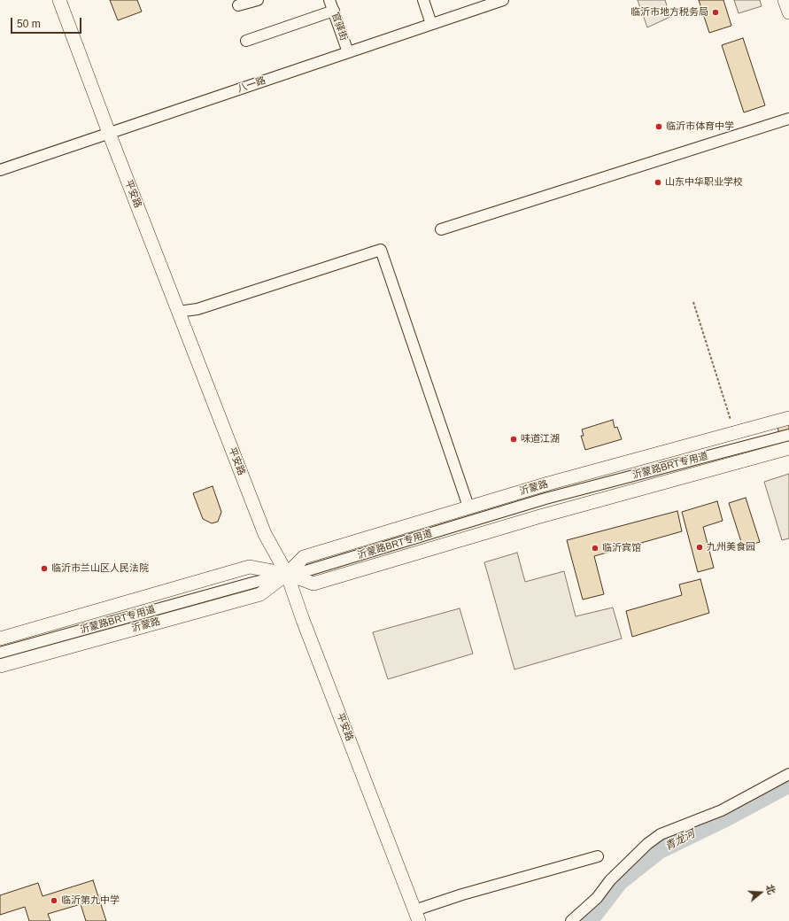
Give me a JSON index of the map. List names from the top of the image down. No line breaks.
{"streets":{"main road":["平安路","沂蒙路"],"street":["官驿街","八一路","沂蒙路BRT专用道"]},"crossings":[["官驿街","八一路"],["八一路","平安路"],["平安路","沂蒙路BRT专用道"],["平安路","沂蒙路"],["沂蒙路BRT专用道","沂蒙路"]],"water":["青龙河"],"places":["临沂市地方税务局","临沂市体育中学","山东中华职业学校","味道江湖","九州美食园","临沂宾馆","临沂市兰山区人民法院","临沂第九中学"],"scale_bar":"50 m","north":"right"}
